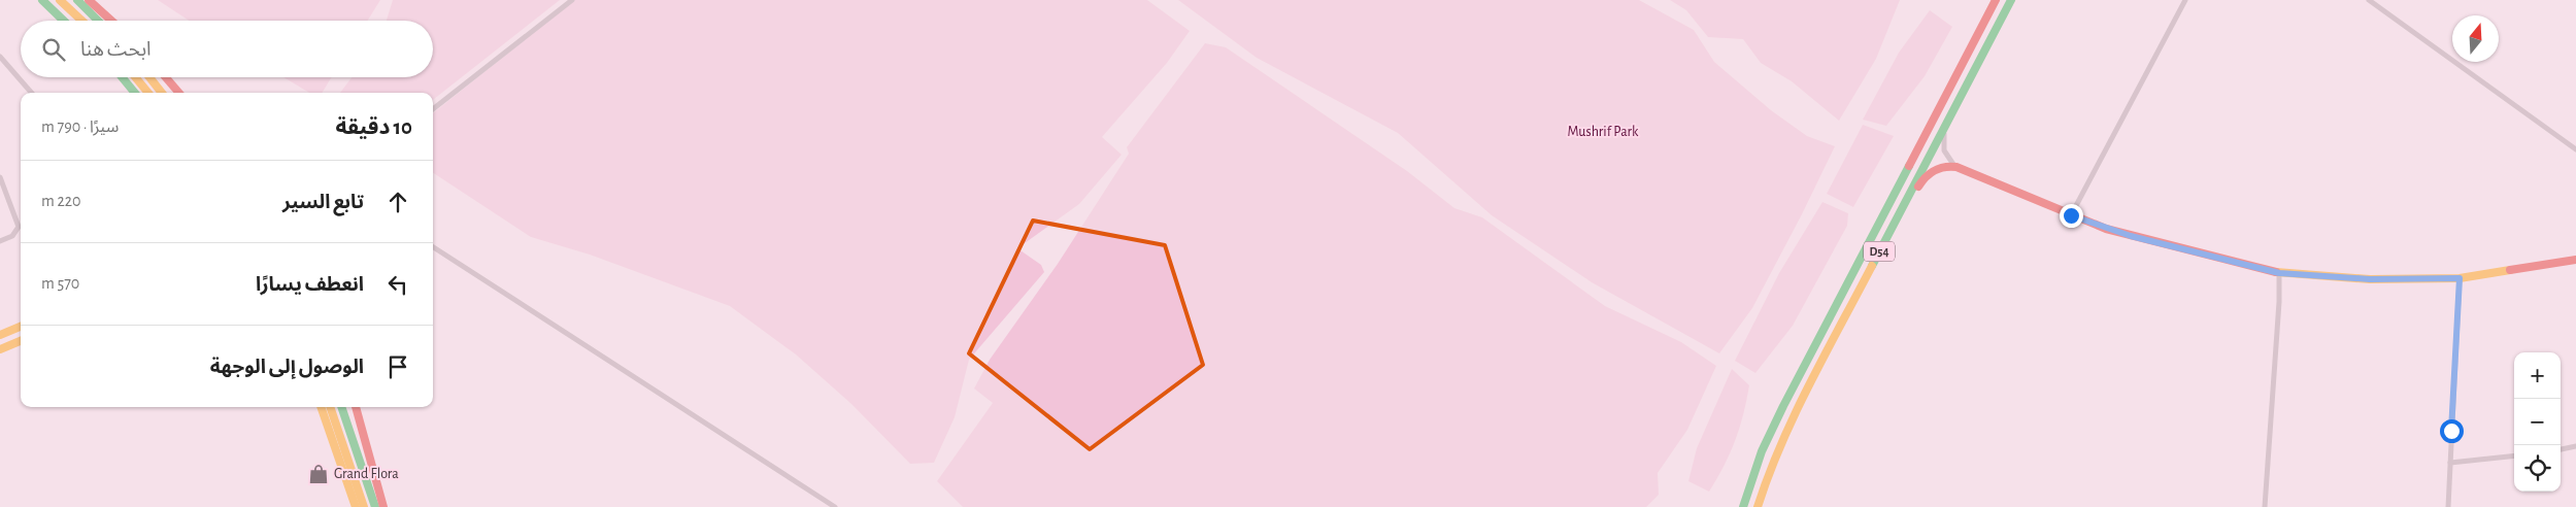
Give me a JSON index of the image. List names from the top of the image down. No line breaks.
{"streets":{"main road":["D54"]},"parks":["Mushrif Park"],"places":{"shop":["Grand Flora"]},"north":"top","page":{"search":"ابحث هنا","heading":["10 دقيقة","سيرًا · 790 m"],"list":[["تابع السير","220 m"],["انعطف يسارًا","570 m"],"الوصول إلى الوجهة"],"map_buttons":["+","−"]}}
